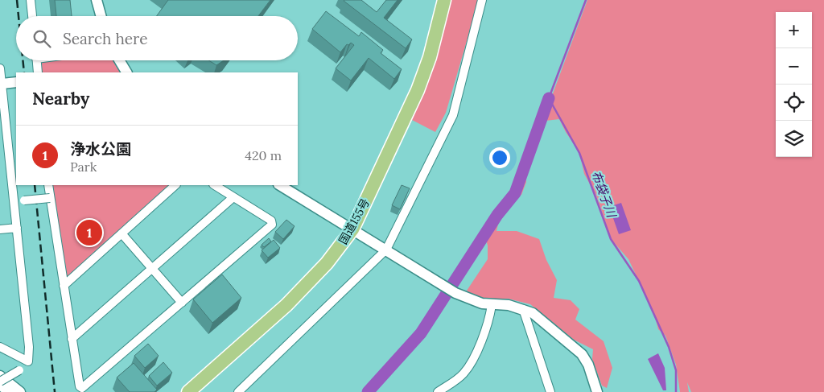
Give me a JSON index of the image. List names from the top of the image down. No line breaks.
{"streets":{"highway":["国道155号"]},"water":["布袋子川"],"page":{"map_buttons":["+","−"],"search":"Search here","heading":"Nearby","list":[{"mark":"1","name":"浄水公園","note":"Park","value":"420 m"}],"pins":"1"}}
